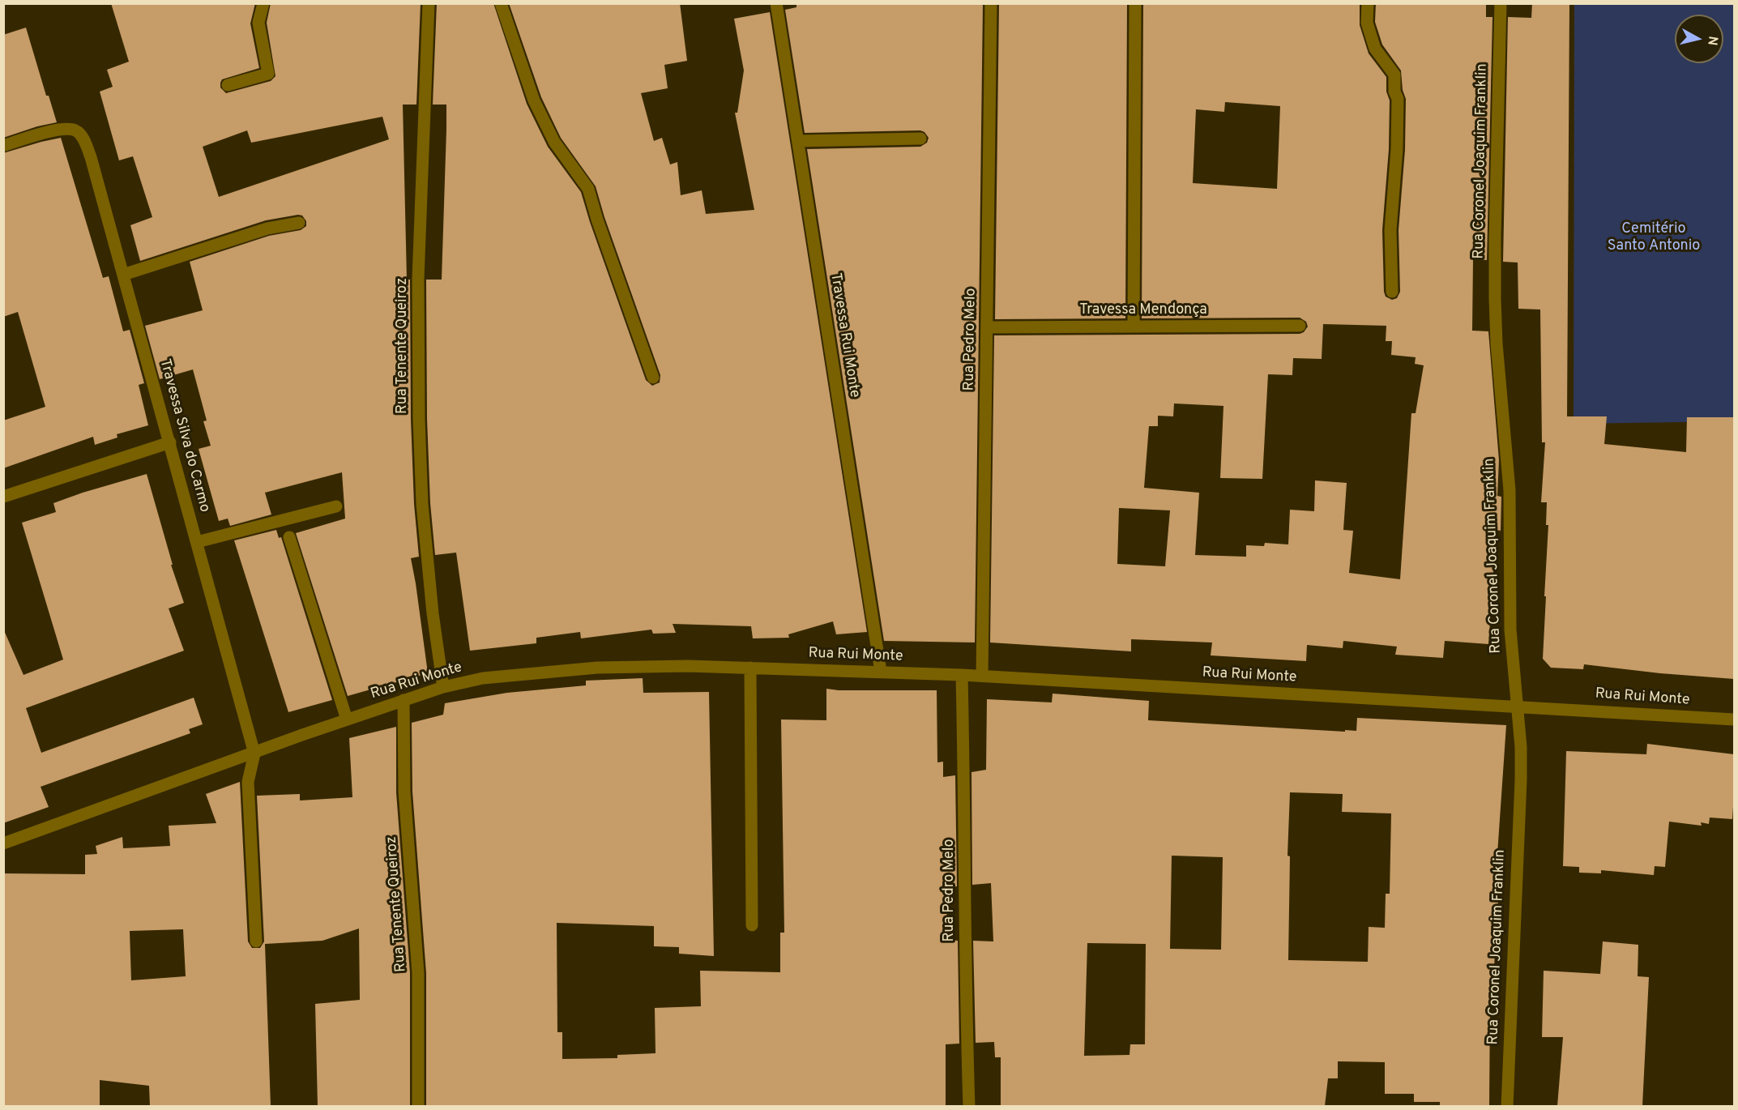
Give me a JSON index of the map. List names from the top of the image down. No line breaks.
{"streets":{"street":["Rua Coronel Joaquim Franklin","Travessa Mendonça","Travessa Rui Monte","Rua Pedro Melo","Rua Tenente Queiroz","Travessa Silva do Carmo","Rua Rui Monte"]},"crossings":[["Rua Coronel Joaquim Franklin","Rua Rui Monte"],["Travessa Mendonça","Rua Pedro Melo"],["Travessa Rui Monte","Rua Rui Monte"],["Rua Pedro Melo","Rua Rui Monte"],["Rua Tenente Queiroz","Rua Rui Monte"],["Travessa Silva do Carmo","Rua Rui Monte"]],"parks":["Cemitério Santo Antonio"],"north":"right"}
